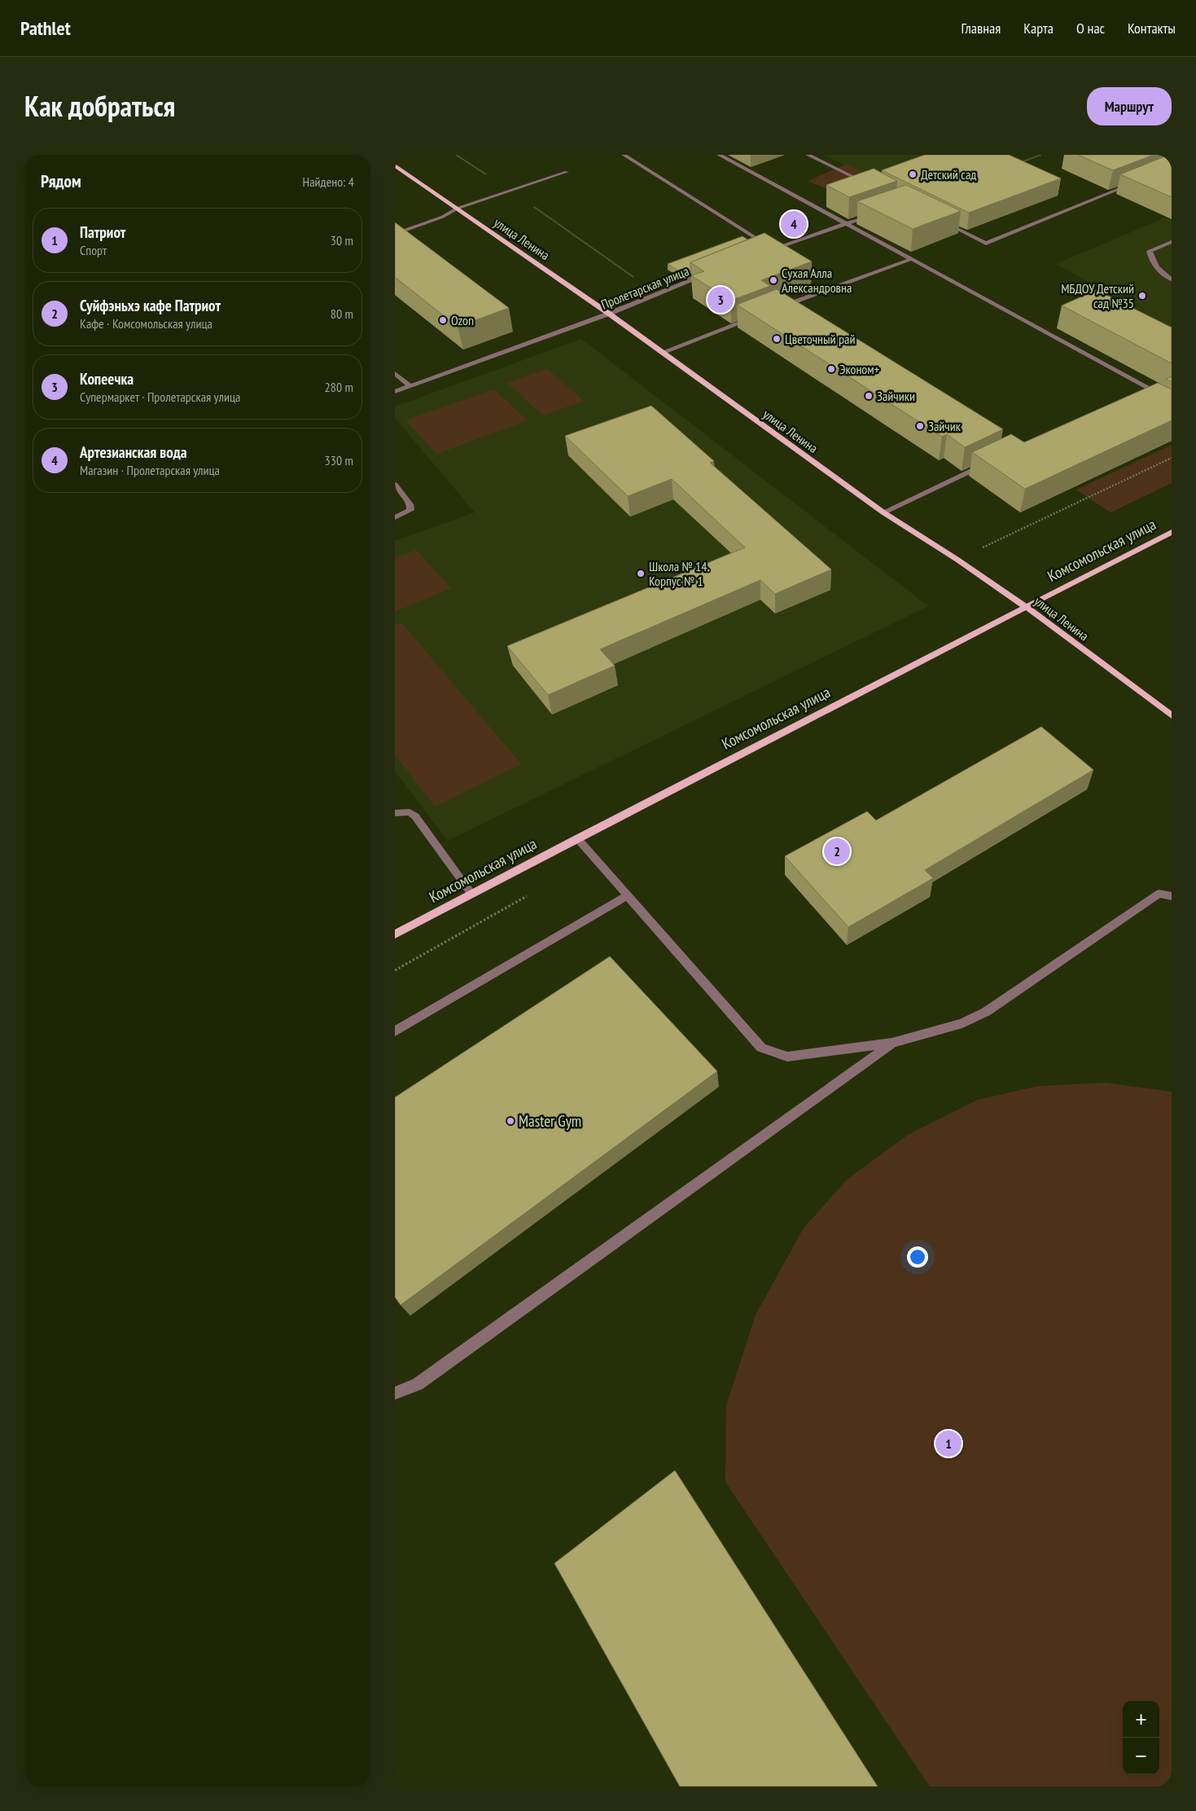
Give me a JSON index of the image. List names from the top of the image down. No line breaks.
{"streets":{"main road":["улица Ленина","Комсомольская улица"],"street":["Пролетарская улица"]},"crossings":[["улица Ленина","Пролетарская улица"],["улица Ленина","Комсомольская улица"]],"places":["Детский сад","Сухая Алла Александровна","МБДОУ Детский сад №35","Ozon","Цветочный рай","Эконом+","Зайчики","Зайчик","Школа № 14. Корпус № 1","Master Gym"],"page":{"header":"Pathlet","nav":["Главная","Карта","О нас","Контакты"],"title":"Как добраться","buttons":"Маршрут","heading":["Рядом","Найдено: 4"],"list":[{"mark":"1","name":"Патриот","note":"Спорт","value":"30 m"},{"mark":"2","name":"Суйфэньхэ кафе Патриот","note":"Кафе · Комсомольская улица","value":"80 m"},{"mark":"3","name":"Копеечка","note":"Супермаркет · Пролетарская улица","value":"280 m"},{"mark":"4","name":"Артезианская вода","note":"Магазин · Пролетарская улица","value":"330 m"}],"pins":["4","3","2","1"],"map_buttons":["+","−"]}}
